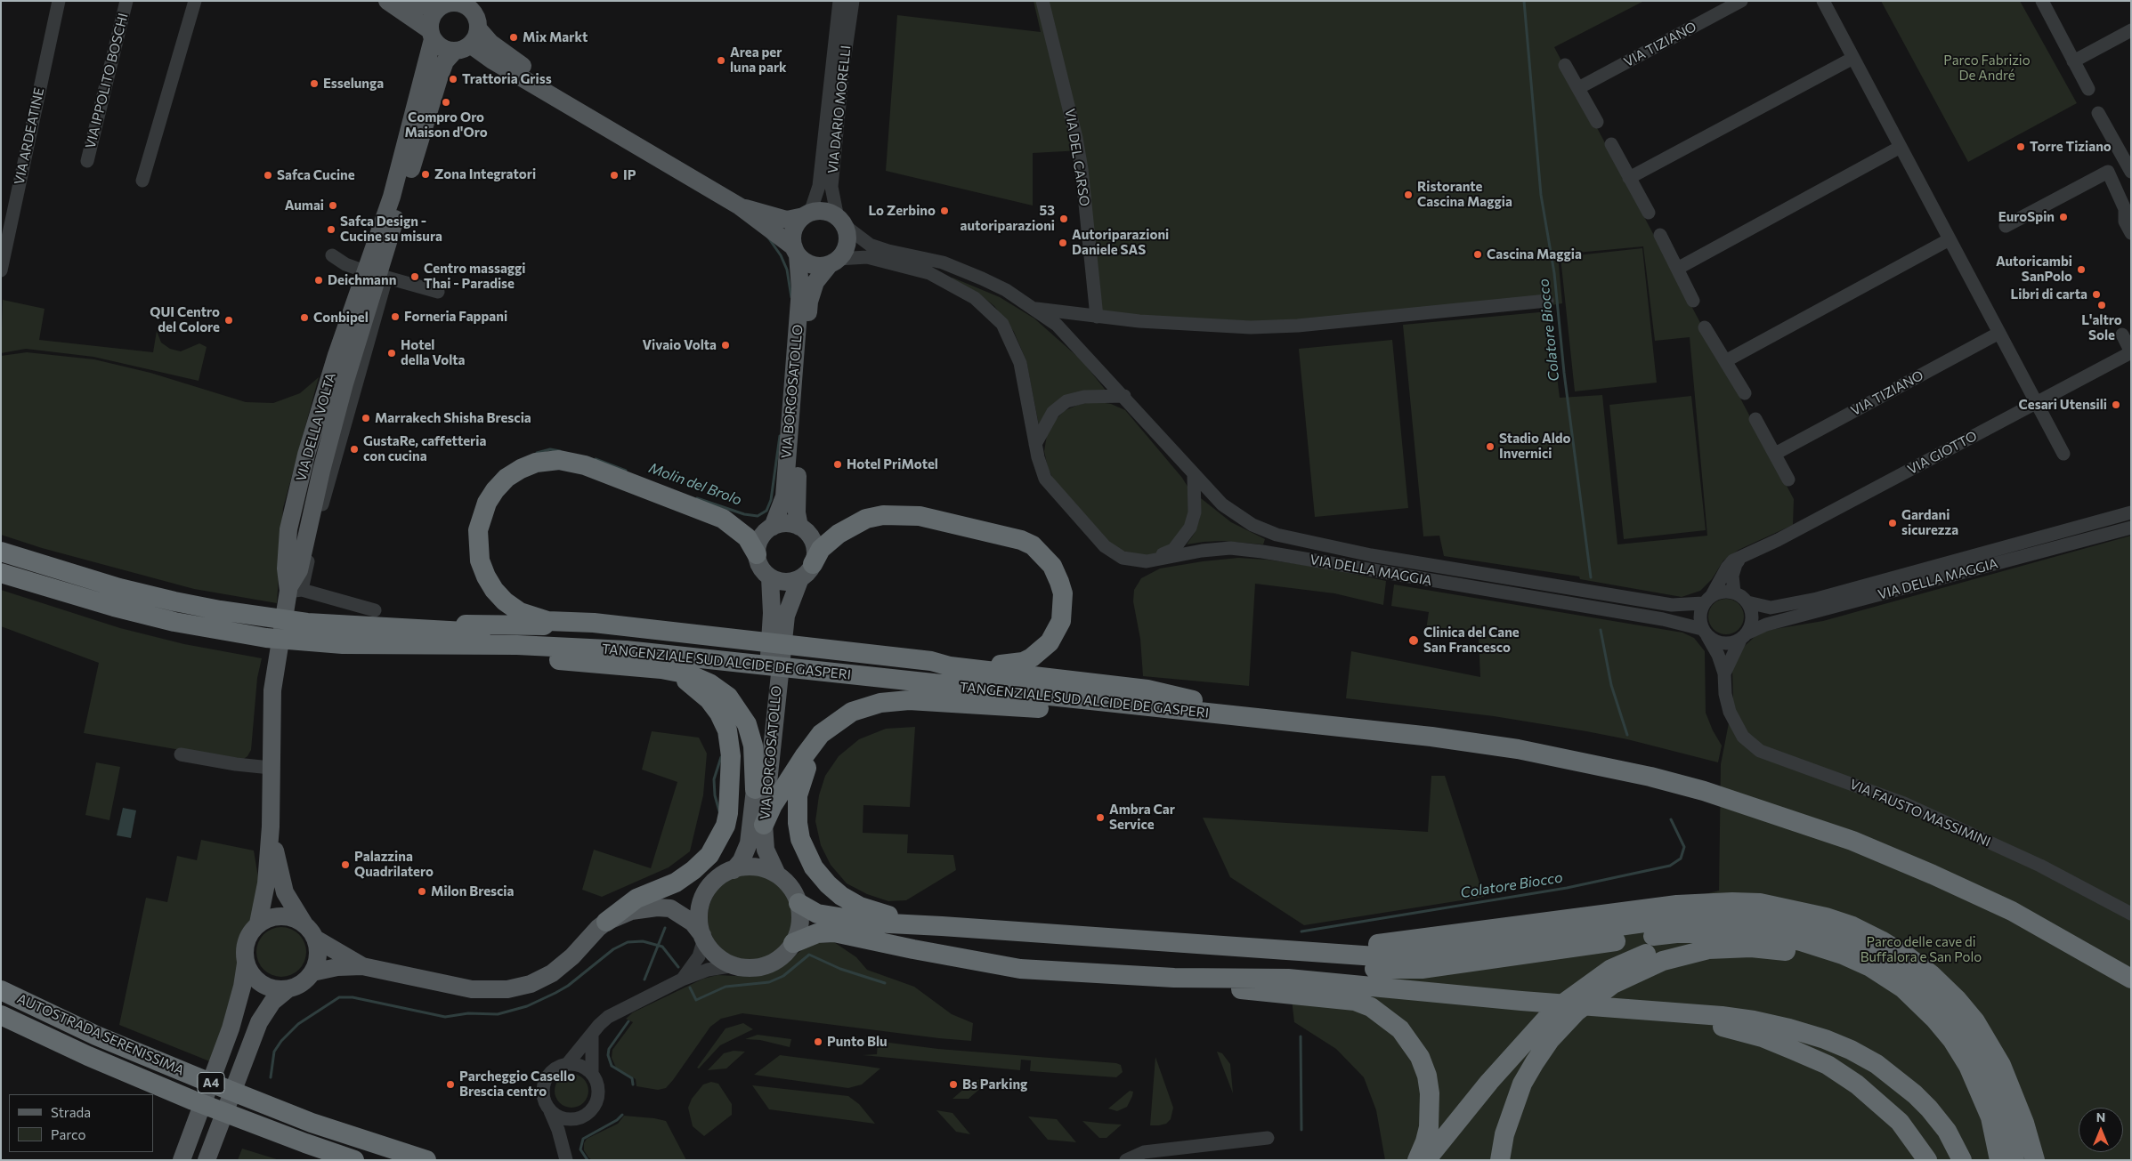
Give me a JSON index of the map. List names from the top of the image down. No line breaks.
{"streets":{"highway":["TANGENZIALE SUD ALCIDE DE GASPERI","AUTOSTRADA SERENISSIMA","A4"],"main road":["VIA BORGOSATOLLO","VIA DELLA VOLTA"],"street":["VIA TIZIANO","VIA IPPOLITO BOSCHI","VIA DARIO MORELLI","VIA ARDEATINE","VIA DEL CARSO","VIA GIOTTO","VIA DELLA MAGGIA","VIA FAUSTO MASSIMINI"]},"crossings":[["VIA DARIO MORELLI","VIA BORGOSATOLLO"],["VIA BORGOSATOLLO","VIA DELLA VOLTA"],["VIA GIOTTO","VIA DELLA MAGGIA"],["VIA GIOTTO","VIA FAUSTO MASSIMINI"],["VIA DELLA MAGGIA","VIA FAUSTO MASSIMINI"]],"water":["Colatore Biocco","Molin del Brolo"],"parks":["Parco Fabrizio De André","Parco delle cave di Buffalora e San Polo"],"places":["Mix Markt","Area per luna park","Trattoria Griss","Esselunga","Compro Oro Maison d'Oro","Torre Tiziano","Zona Integratori","Safca Cucine","IP","Ristorante Cascina Maggia","Aumai","Lo Zerbino","EuroSpin","53 autoriparazioni","Safca Design - Cucine su misura","Autoriparazioni Daniele SAS","Cascina Maggia","Autoricambi SanPolo","Centro massaggi Thai - Paradise","Deichmann","Libri di carta","L'altro Sole","Forneria Fappani","Conbipel","QUI Centro del Colore","Vivaio Volta","Hotel della Volta","Cesari Utensili","Marrakech Shisha Brescia","Stadio Aldo Invernici","GustaRe, caffetteria con cucina","Hotel PriMotel","Gardani sicurezza","Clinica del Cane San Francesco","Ambra Car Service","Palazzina Quadrilatero","Milon Brescia","Punto Blu","Parcheggio Casello Brescia centro","Bs Parking"],"legend":["Strada","Parco"],"north":"top"}
